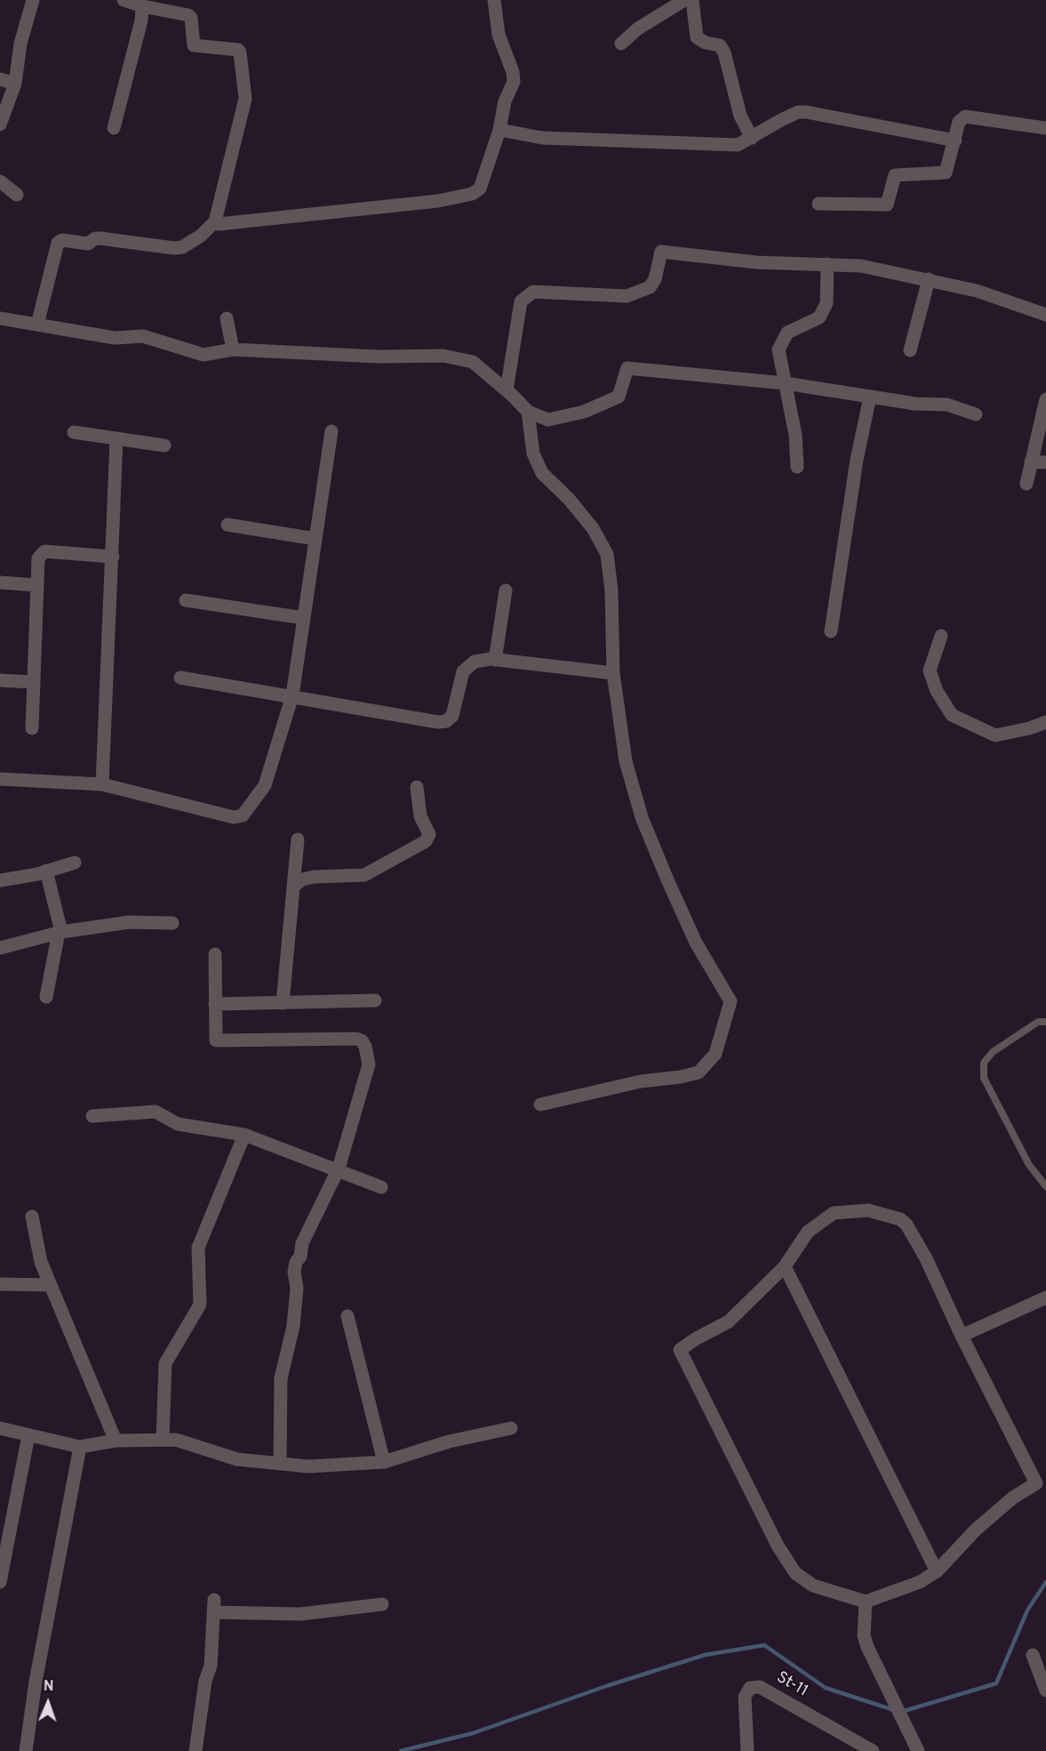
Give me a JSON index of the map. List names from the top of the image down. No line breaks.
{"streets":{"street":["St-11"]},"north":"top"}
